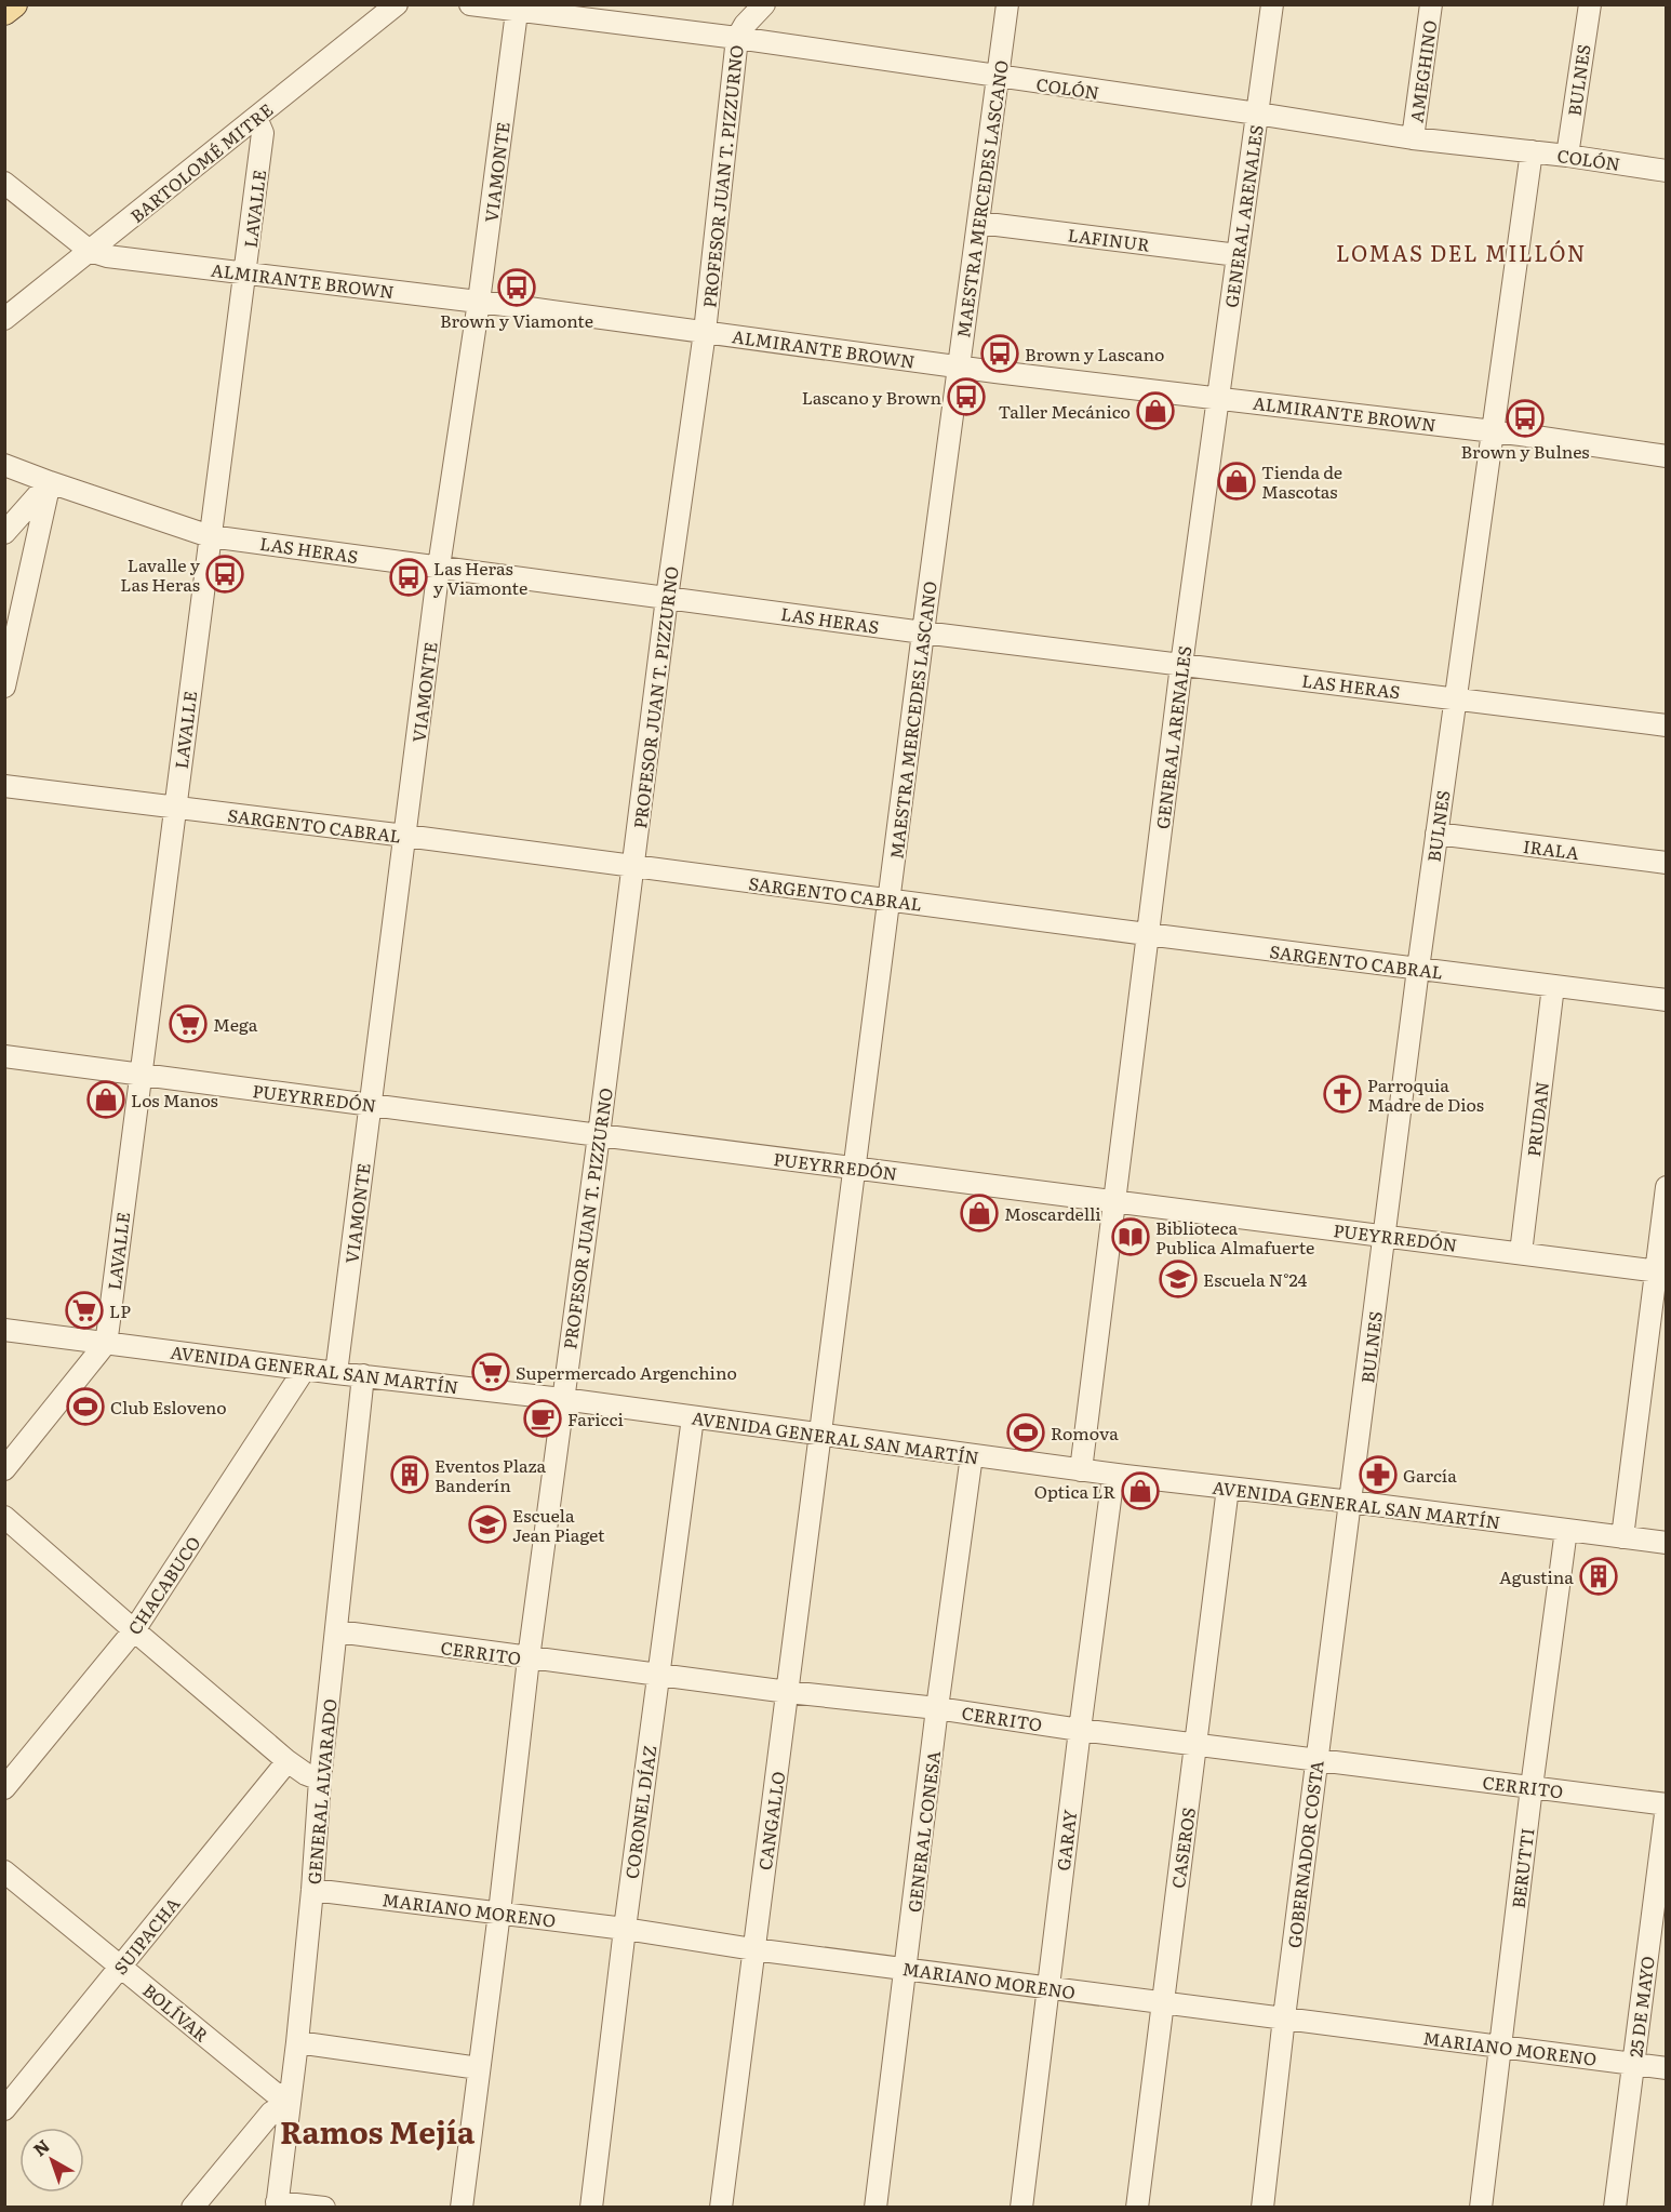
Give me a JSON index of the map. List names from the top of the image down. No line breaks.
{"streets":{"street":["AMEGHINO","BULNES","COLÓN","BARTOLOMÉ MITRE","VIAMONTE","PROFESOR JUAN T. PIZZURNO","MAESTRA MERCEDES LASCANO","LAVALLE","GENERAL ARENALES","LAFINUR","ALMIRANTE BROWN","LAS HERAS","SARGENTO CABRAL","IRALA","PUEYRREDÓN","PRUDAN","AVENIDA GENERAL SAN MARTÍN","CHACABUCO","CERRITO","GENERAL ALVARADO","CORONEL DÍAZ","CANGALLO","GENERAL CONESA","GARAY","CASEROS","GOBERNADOR COSTA","BERUTTI","MARIANO MORENO","SUIPACHA","25 DE MAYO","BOLÍVAR"]},"crossings":[["AMEGHINO","COLÓN"],["BULNES","COLÓN"],["BULNES","ALMIRANTE BROWN"],["BULNES","LAS HERAS"],["BULNES","SARGENTO CABRAL"],["BULNES","IRALA"],["BULNES","PUEYRREDÓN"],["BULNES","AVENIDA GENERAL SAN MARTÍN"],["BULNES","GOBERNADOR COSTA"],["COLÓN","VIAMONTE"],["COLÓN","PROFESOR JUAN T. PIZZURNO"],["COLÓN","MAESTRA MERCEDES LASCANO"],["COLÓN","GENERAL ARENALES"],["BARTOLOMÉ MITRE","LAVALLE"],["BARTOLOMÉ MITRE","ALMIRANTE BROWN"],["VIAMONTE","ALMIRANTE BROWN"],["VIAMONTE","LAS HERAS"],["VIAMONTE","SARGENTO CABRAL"],["VIAMONTE","PUEYRREDÓN"],["VIAMONTE","AVENIDA GENERAL SAN MARTÍN"],["PROFESOR JUAN T. PIZZURNO","ALMIRANTE BROWN"],["PROFESOR JUAN T. PIZZURNO","LAS HERAS"],["PROFESOR JUAN T. PIZZURNO","SARGENTO CABRAL"],["PROFESOR JUAN T. PIZZURNO","PUEYRREDÓN"],["PROFESOR JUAN T. PIZZURNO","AVENIDA GENERAL SAN MARTÍN"],["PROFESOR JUAN T. PIZZURNO","CERRITO"],["PROFESOR JUAN T. PIZZURNO","MARIANO MORENO"],["MAESTRA MERCEDES LASCANO","LAFINUR"],["MAESTRA MERCEDES LASCANO","ALMIRANTE BROWN"],["MAESTRA MERCEDES LASCANO","LAS HERAS"],["MAESTRA MERCEDES LASCANO","SARGENTO CABRAL"],["MAESTRA MERCEDES LASCANO","PUEYRREDÓN"],["MAESTRA MERCEDES LASCANO","AVENIDA GENERAL SAN MARTÍN"],["MAESTRA MERCEDES LASCANO","CANGALLO"],["LAVALLE","ALMIRANTE BROWN"],["LAVALLE","LAS HERAS"],["LAVALLE","SARGENTO CABRAL"],["LAVALLE","PUEYRREDÓN"],["LAVALLE","AVENIDA GENERAL SAN MARTÍN"],["GENERAL ARENALES","LAFINUR"],["GENERAL ARENALES","ALMIRANTE BROWN"],["GENERAL ARENALES","LAS HERAS"],["GENERAL ARENALES","SARGENTO CABRAL"],["GENERAL ARENALES","PUEYRREDÓN"],["GENERAL ARENALES","AVENIDA GENERAL SAN MARTÍN"],["SARGENTO CABRAL","PRUDAN"],["PUEYRREDÓN","PRUDAN"],["AVENIDA GENERAL SAN MARTÍN","CHACABUCO"],["AVENIDA GENERAL SAN MARTÍN","GENERAL ALVARADO"],["AVENIDA GENERAL SAN MARTÍN","CORONEL DÍAZ"],["AVENIDA GENERAL SAN MARTÍN","CANGALLO"],["AVENIDA GENERAL SAN MARTÍN","GENERAL CONESA"],["AVENIDA GENERAL SAN MARTÍN","GARAY"],["AVENIDA GENERAL SAN MARTÍN","CASEROS"],["AVENIDA GENERAL SAN MARTÍN","GOBERNADOR COSTA"],["AVENIDA GENERAL SAN MARTÍN","BERUTTI"],["CERRITO","GENERAL ALVARADO"],["CERRITO","CORONEL DÍAZ"],["CERRITO","CANGALLO"],["CERRITO","GENERAL CONESA"],["CERRITO","GARAY"],["CERRITO","CASEROS"],["CERRITO","GOBERNADOR COSTA"],["CERRITO","BERUTTI"],["CERRITO","25 DE MAYO"],["GENERAL ALVARADO","MARIANO MORENO"],["GENERAL ALVARADO","BOLÍVAR"],["CORONEL DÍAZ","MARIANO MORENO"],["CANGALLO","MARIANO MORENO"],["GENERAL CONESA","MARIANO MORENO"],["GARAY","MARIANO MORENO"],["CASEROS","MARIANO MORENO"],["GOBERNADOR COSTA","MARIANO MORENO"],["BERUTTI","MARIANO MORENO"],["MARIANO MORENO","25 DE MAYO"],["SUIPACHA","BOLÍVAR"]],"districts":["LOMAS DEL MILLÓN","Ramos Mejía"],"places":{"bus stop":["Brown y Viamonte","Brown y Lascano","Lascano y Brown","Brown y Bulnes","Lavalle y Las Heras","Las Heras y Viamonte"],"shop":["Taller Mecánico","Tienda de Mascotas","Los Manos","Moscardelli","Optica LR"],"supermarket":["Mega","LP","Supermercado Argenchino"],"church":["Parroquia Madre de Dios"],"library":["Biblioteca Publica Almafuerte"],"school or university":["Escuela N°24","Escuela Jean Piaget"],"sports":["Club Esloveno","Romova"],"cafe":["Faricci"],"building":["Eventos Plaza Banderín","Agustina"],"pharmacy":["García"]},"north":"top left"}
